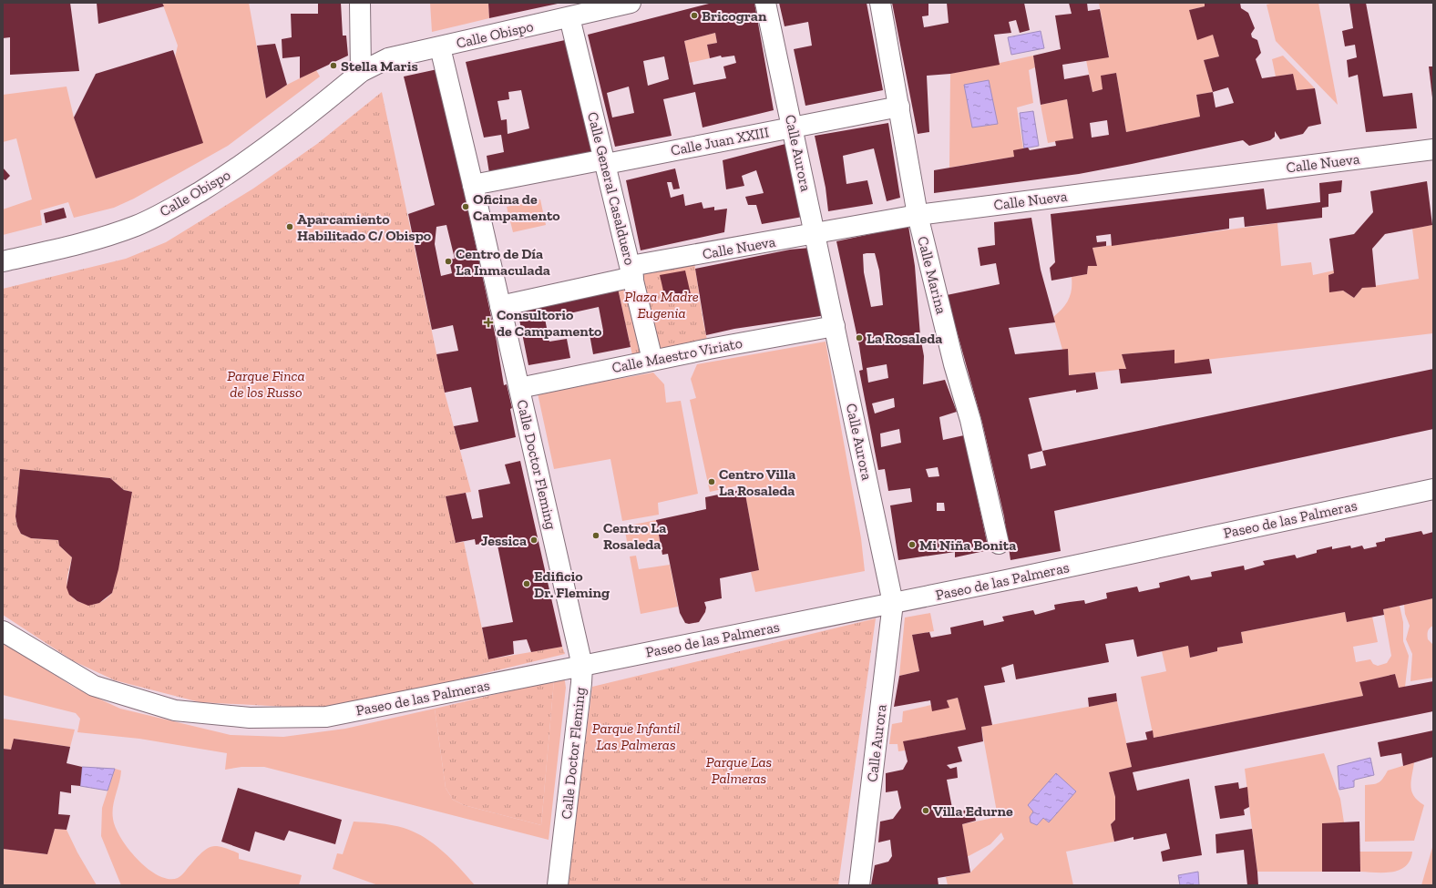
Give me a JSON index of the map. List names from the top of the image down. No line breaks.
{"streets":{"street":["Calle Obispo","Calle Juan XXIII","Calle Aurora","Calle Nueva","Calle General Casalduero","Calle Marina","Calle Maestro Viriato","Calle Doctor Fleming","Paseo de las Palmeras"]},"crossings":[["Calle Obispo","Calle General Casalduero"],["Calle Obispo","Calle Doctor Fleming"],["Calle Juan XXIII","Calle Aurora"],["Calle Juan XXIII","Calle General Casalduero"],["Calle Juan XXIII","Calle Marina"],["Calle Juan XXIII","Calle Doctor Fleming"],["Calle Aurora","Calle Nueva"],["Calle Aurora","Calle Maestro Viriato"],["Calle Aurora","Paseo de las Palmeras"],["Calle Nueva","Calle General Casalduero"],["Calle Nueva","Calle Marina"],["Calle Nueva","Calle Doctor Fleming"],["Calle General Casalduero","Calle Maestro Viriato"],["Calle Maestro Viriato","Calle Doctor Fleming"],["Calle Doctor Fleming","Paseo de las Palmeras"]],"parks":["Plaza Madre Eugenia","Parque Finca de los Russo","Parque Infantil Las Palmeras","Parque Las Palmeras"],"places":{"other":["Bricogran","Stella Maris","Oficina de Campamento","Aparcamiento Habilitado C/ Obispo","Centro de Día La Inmaculada","La Rosaleda","Centro Villa La Rosaleda","Centro La Rosaleda","Jessica","Mi Niña Bonita","Edificio Dr. Fleming","Villa Edurne"],"health":["Consultorio de Campamento"]}}
